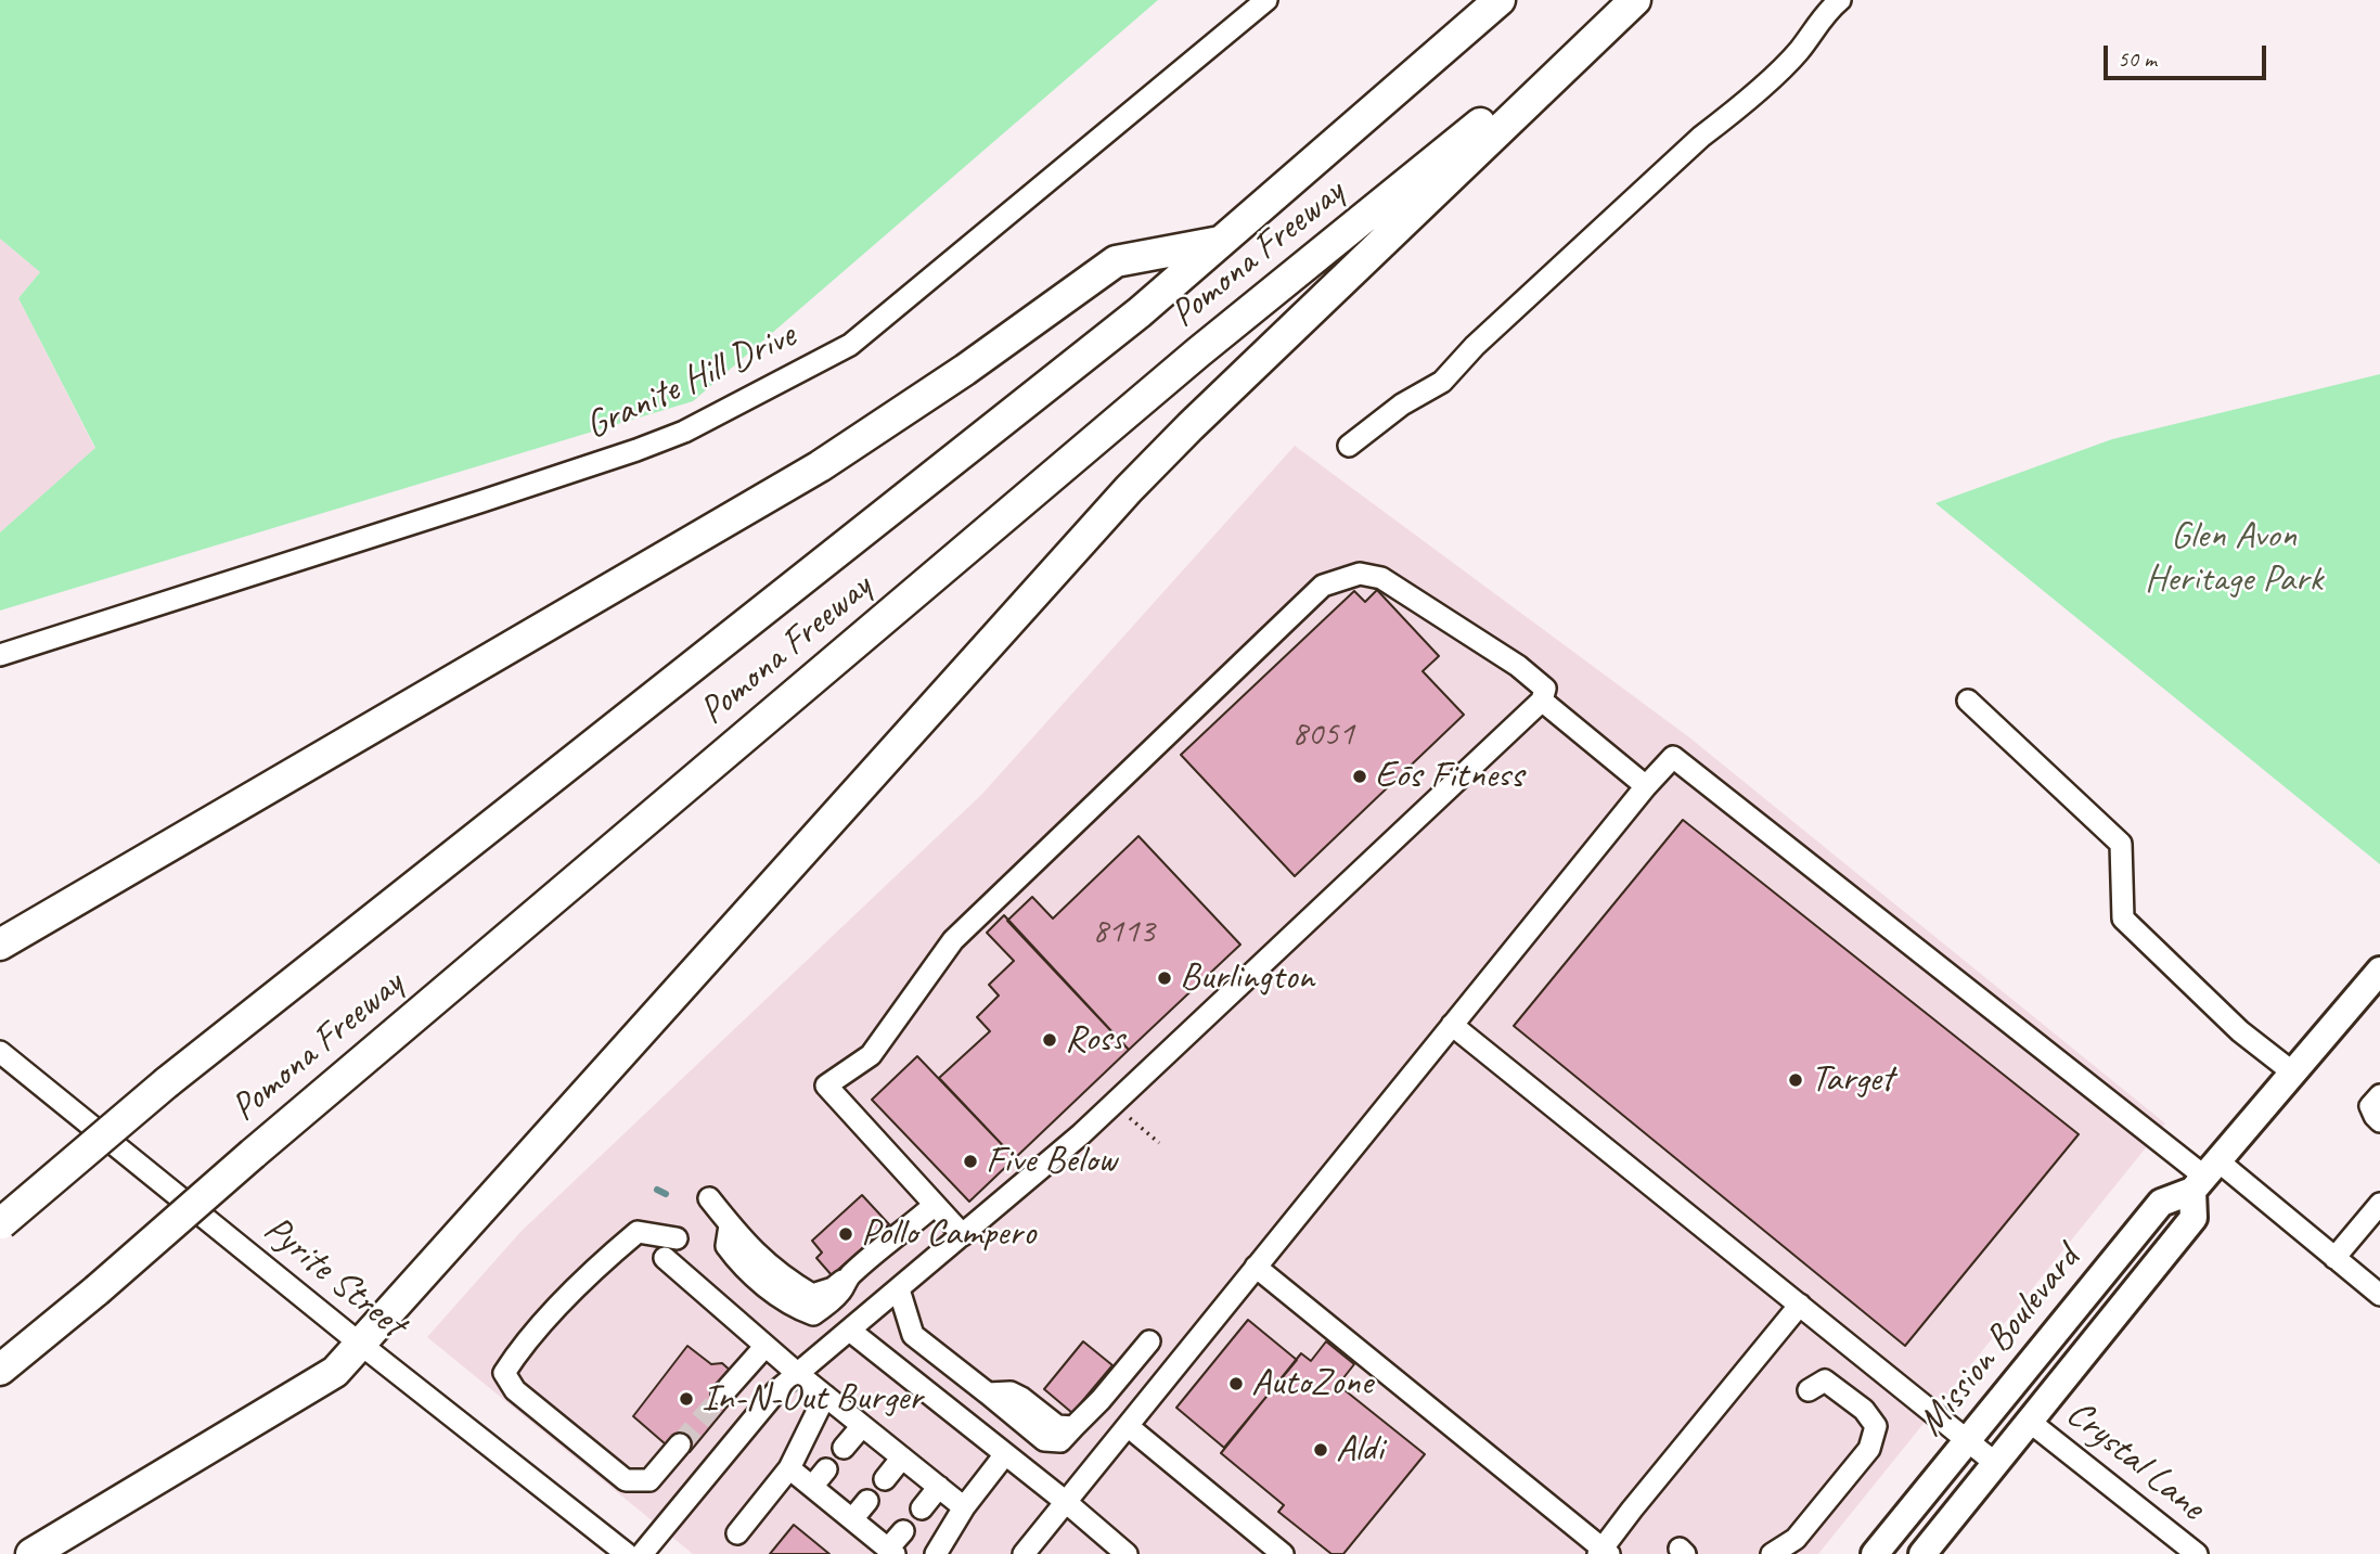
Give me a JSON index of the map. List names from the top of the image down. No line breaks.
{"streets":{"highway":["Pomona Freeway"],"main road":["Mission Boulevard"],"street":["Granite Hill Drive","Pyrite Street","Crystal Lane"]},"crossings":[["Mission Boulevard","Crystal Lane"]],"parks":["Glen Avon Heritage Park"],"places":["Eōs Fitness","Burlington","Ross","Target","Five Below","Pollo Campero","AutoZone","In-N-Out Burger","Aldi"],"house_numbers":["8051","8113"],"scale_bar":"50 m"}
